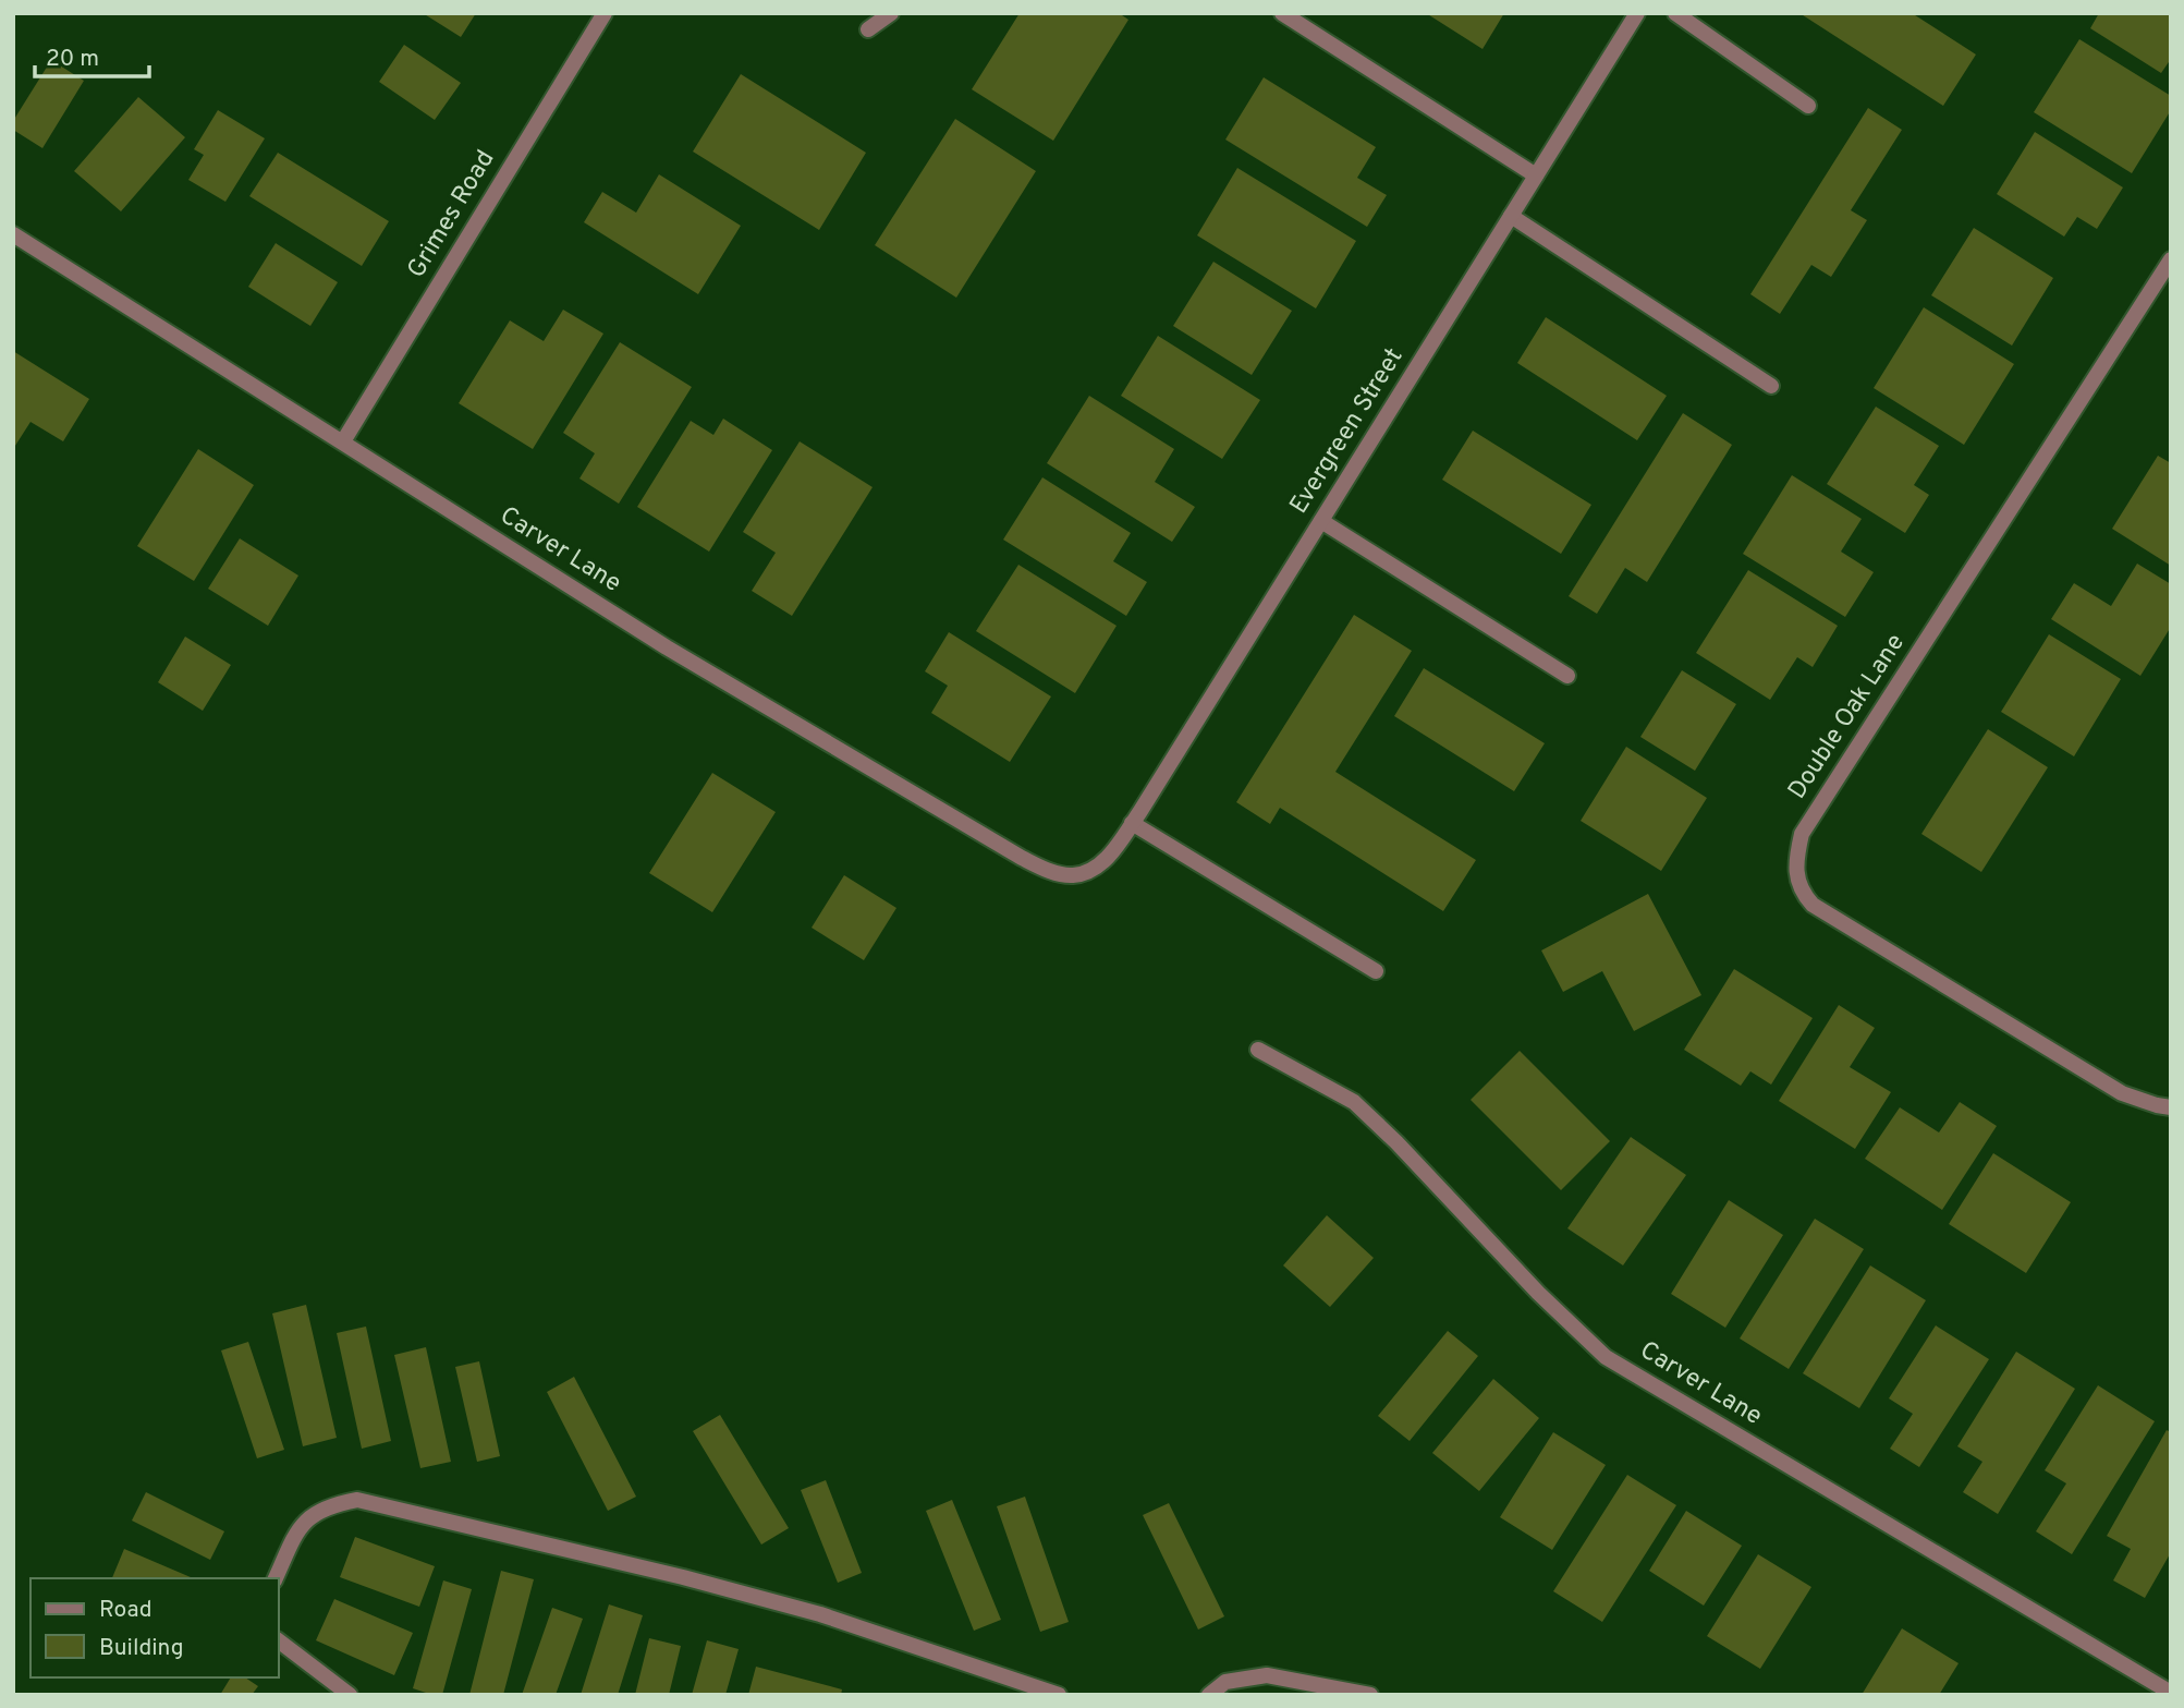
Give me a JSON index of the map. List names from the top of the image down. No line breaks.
{"streets":{"street":["Grimes Road","Evergreen Street","Carver Lane","Double Oak Lane"]},"crossings":[["Grimes Road","Carver Lane"],["Evergreen Street","Carver Lane"]],"legend":["Road","Building"],"scale_bar":"20 m"}
